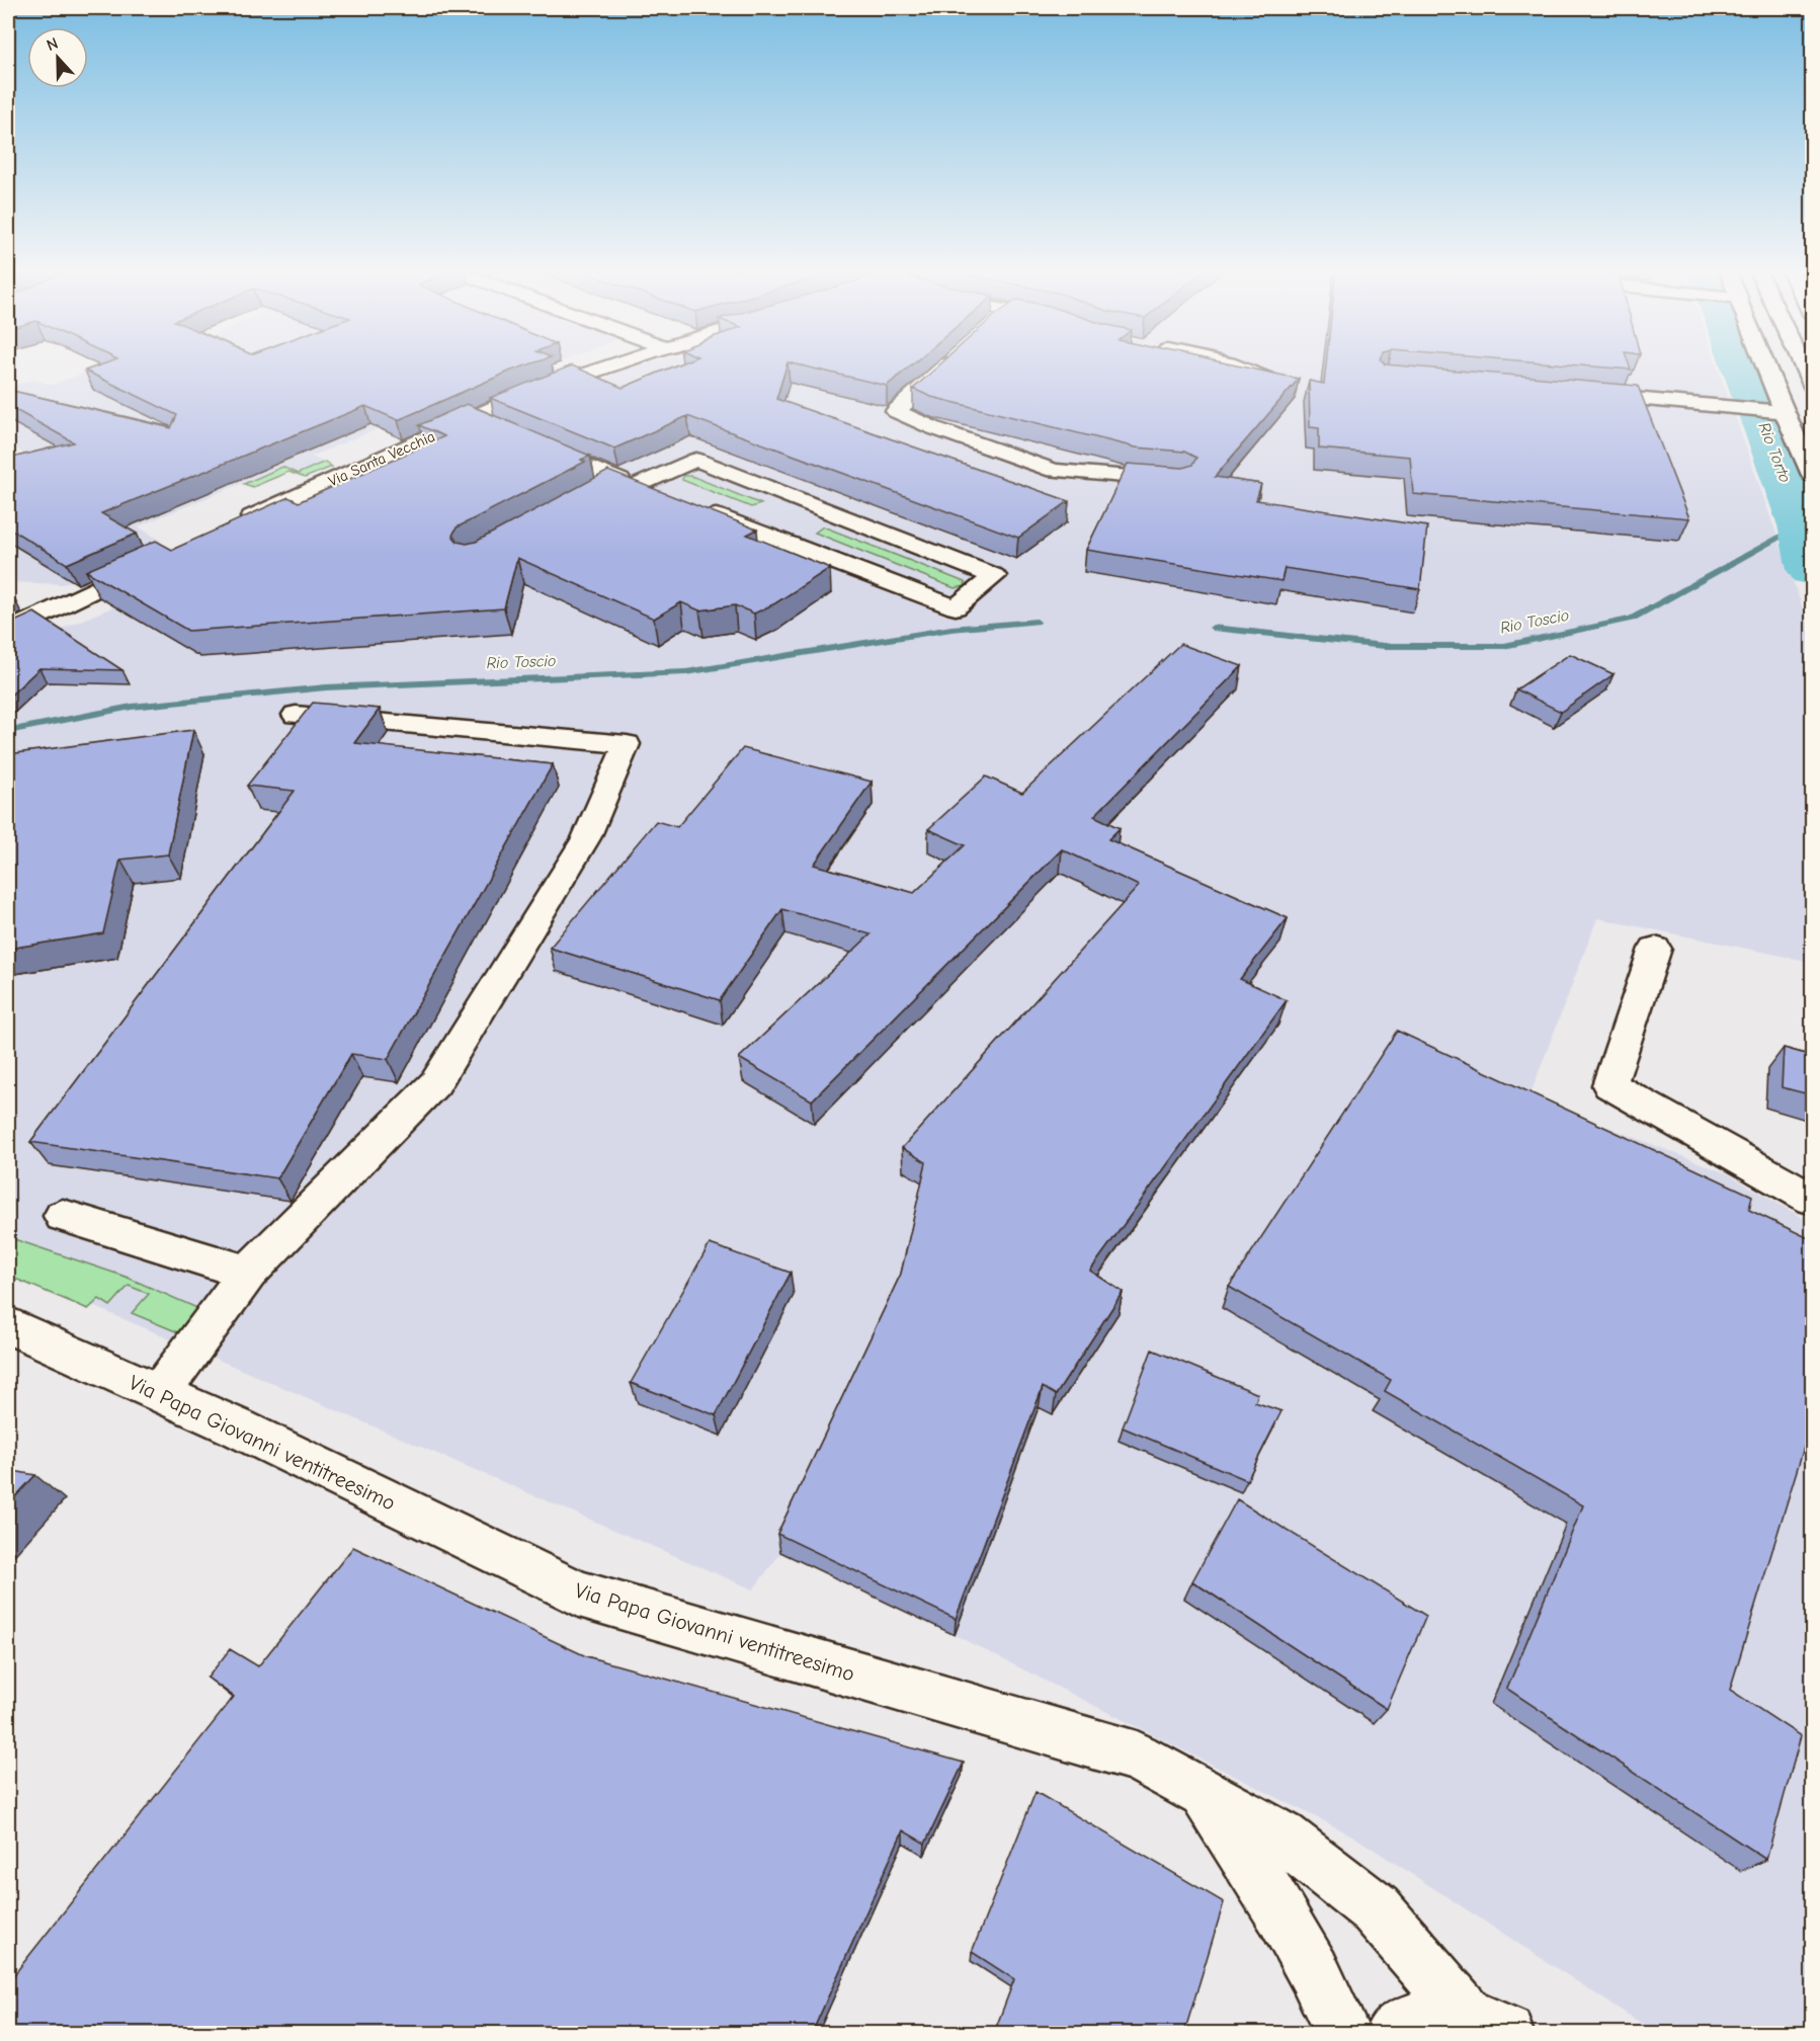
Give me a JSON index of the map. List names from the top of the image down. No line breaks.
{"streets":{"street":["Via Santa Vecchia","Via Papa Giovanni ventitreesimo"]},"water":["Rio Torto","Rio Toscio"],"north":"top"}
